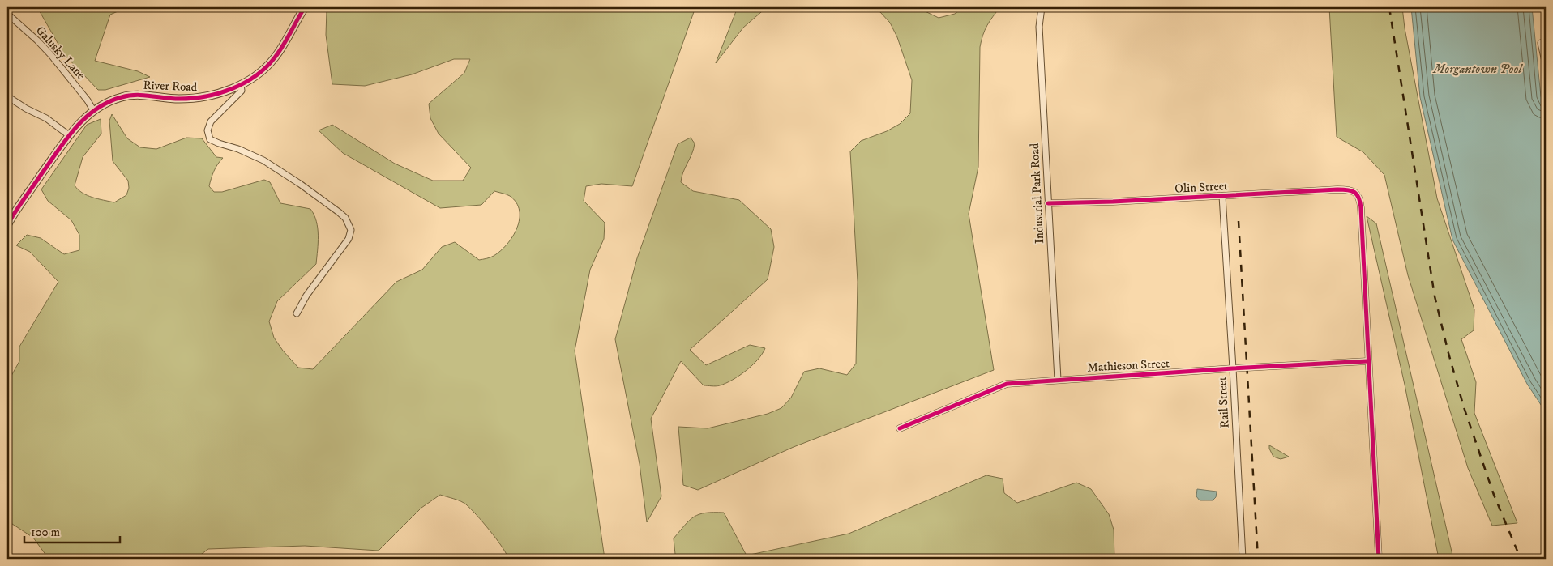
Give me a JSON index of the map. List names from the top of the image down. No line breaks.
{"streets":{"street":["Galusky Lane","River Road","Olin Street","Industrial Park Road","Mathieson Street","Rail Street"]},"crossings":[["Galusky Lane","River Road"],["Olin Street","Industrial Park Road"],["Olin Street","Mathieson Street"],["Olin Street","Rail Street"],["Industrial Park Road","Mathieson Street"],["Mathieson Street","Rail Street"]],"water":["Morgantown Pool"],"scale_bar":"100 m"}
